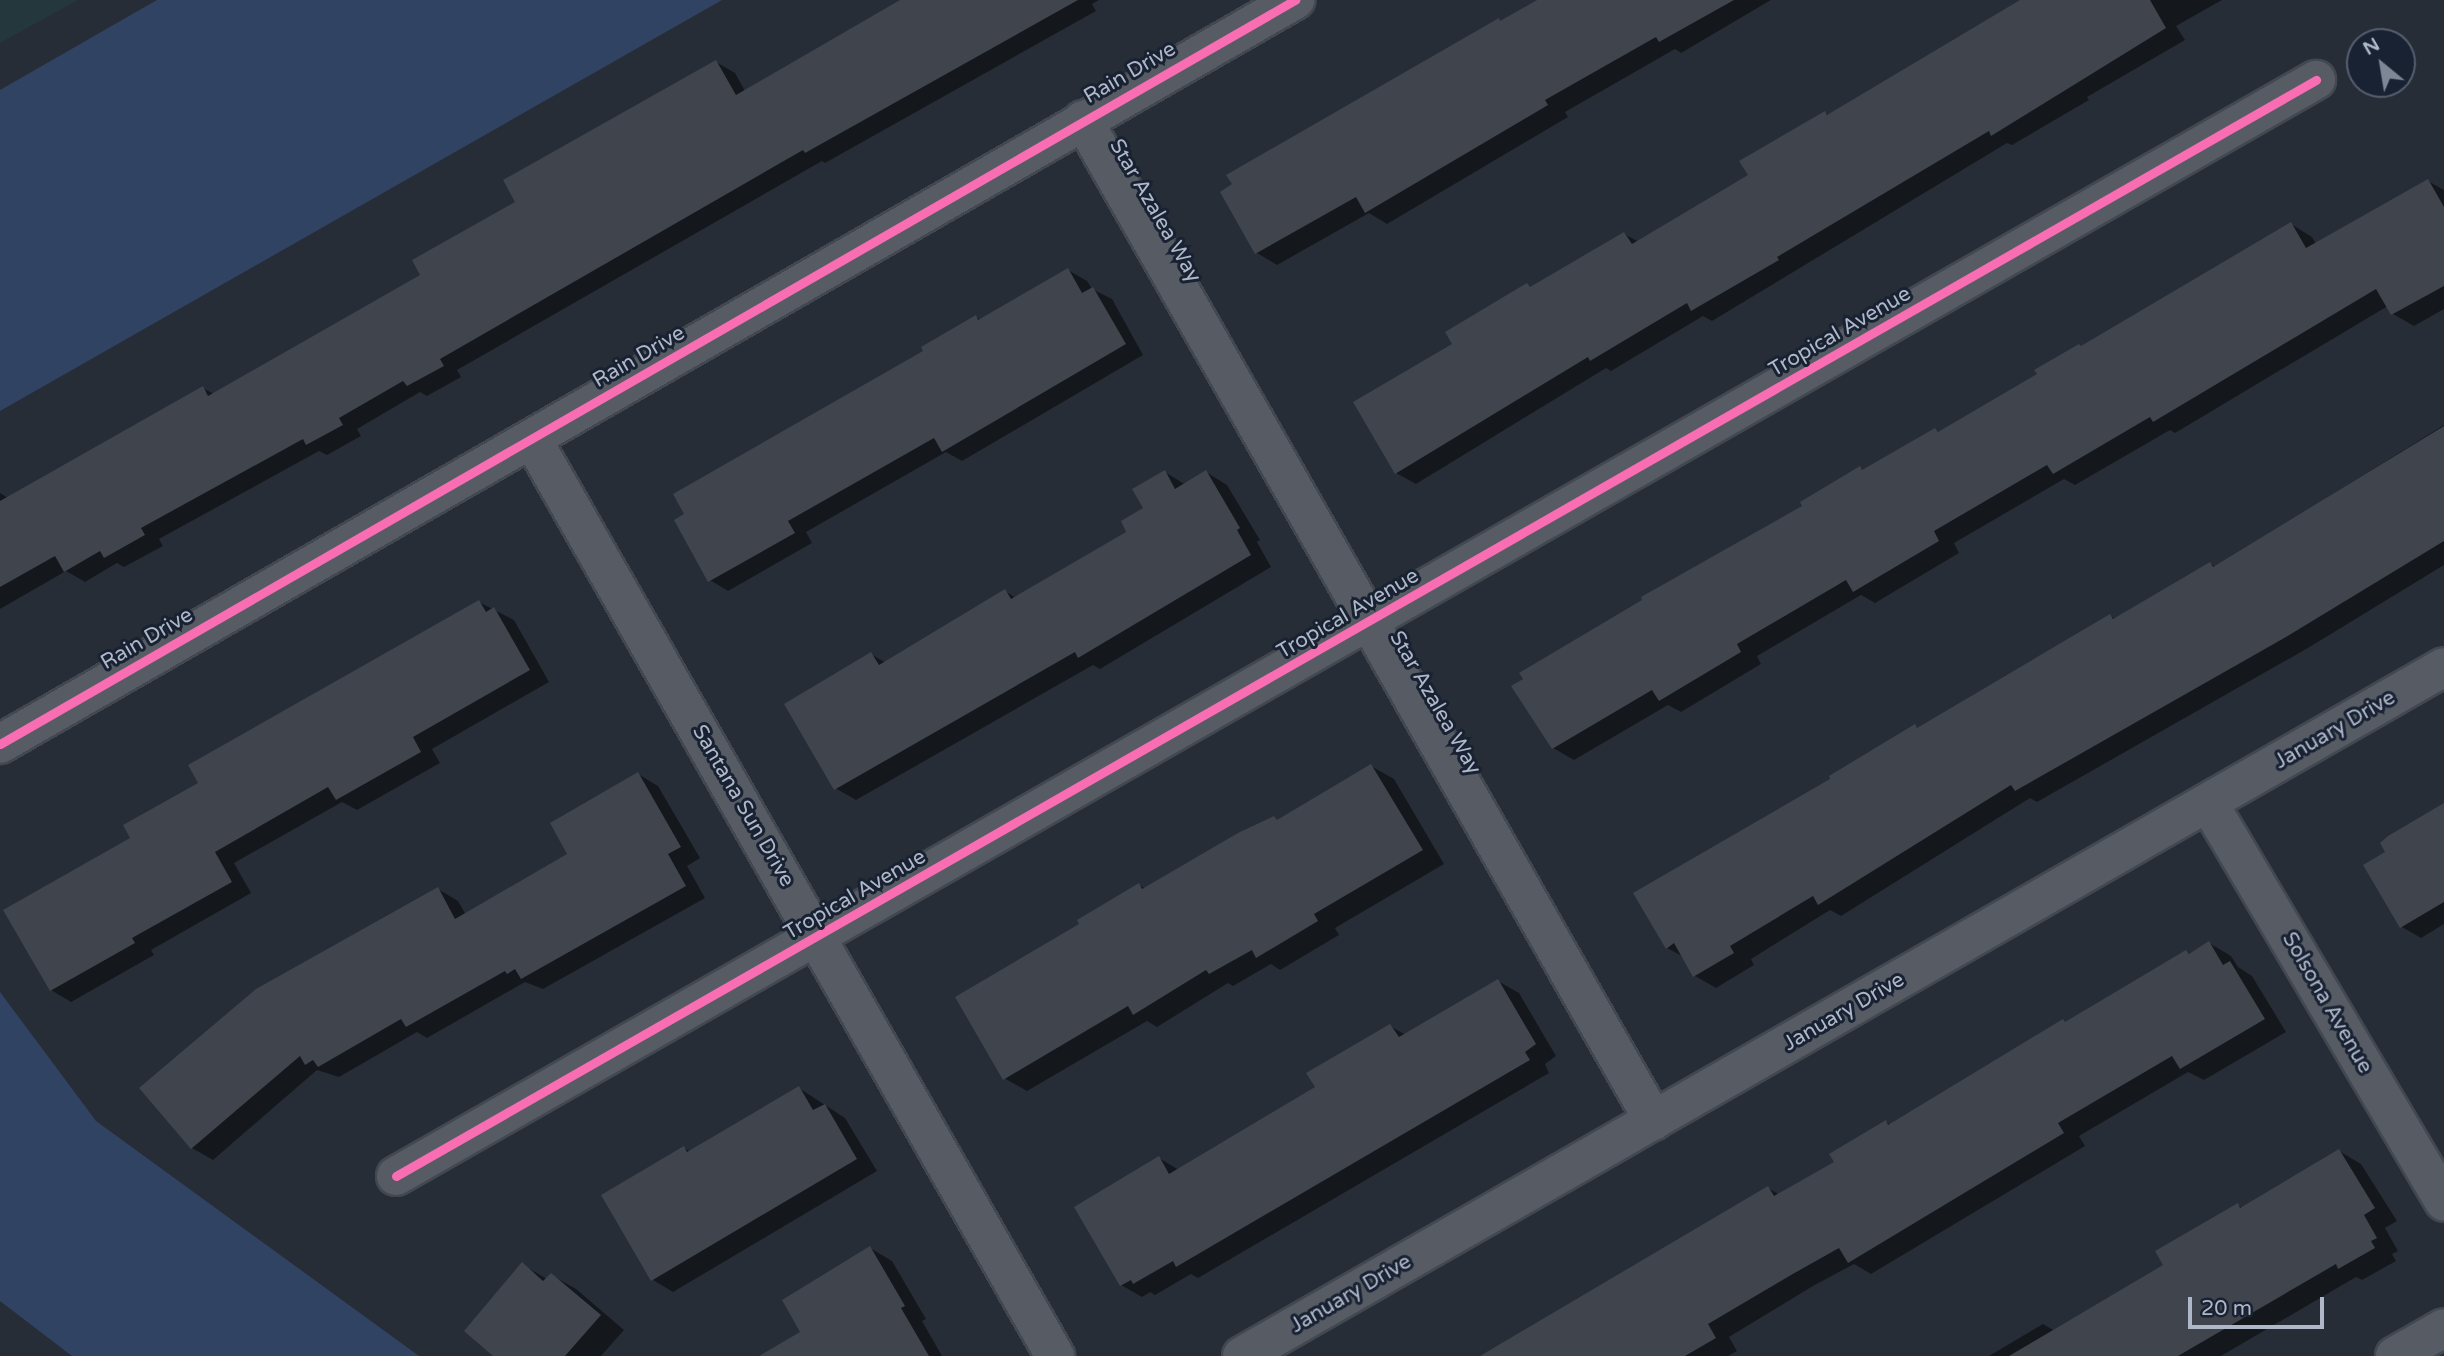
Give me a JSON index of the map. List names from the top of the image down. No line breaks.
{"streets":{"street":["Rain Drive","Star Azalea Way","Tropical Avenue","January Drive","Santana Sun Drive","Solsona Avenue"]},"crossings":[["Rain Drive","Star Azalea Way"],["Rain Drive","Santana Sun Drive"],["Star Azalea Way","Tropical Avenue"],["Star Azalea Way","January Drive"],["Tropical Avenue","Santana Sun Drive"],["January Drive","Solsona Avenue"]],"scale_bar":"20 m","north":"top left"}
